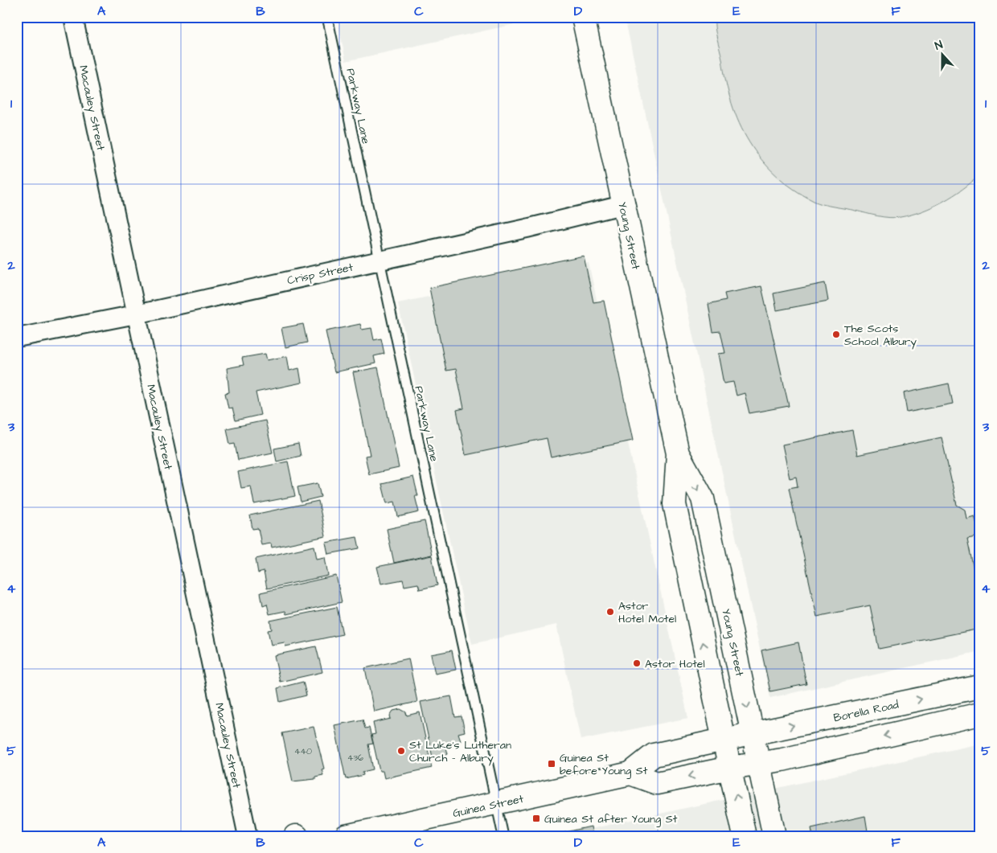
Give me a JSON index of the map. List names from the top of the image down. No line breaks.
{"streets":{"main road":["Young Street","Borella Road","Guinea Street"],"street":["Macauley Street","Crisp Street"],"lane":["Parkway Lane"]},"crossings":[["Parkway Lane","Crisp Street"],["Parkway Lane","Guinea Street"],["Macauley Street","Crisp Street"],["Young Street","Crisp Street"],["Young Street","Borella Road"],["Young Street","Guinea Street"],["Borella Road","Guinea Street"]],"places":{"other":["The Scots School Albury","Astor Hotel Motel","Astor Hotel","St Luke's Lutheran Church - Albury"],"transit":["Guinea St before Young St","Guinea St after Young St"]},"house_numbers":["440","436"],"north":"top","grid":{"columns":["A","B","C","D","E","F"],"rows":["1","2","3","4","5"]}}
